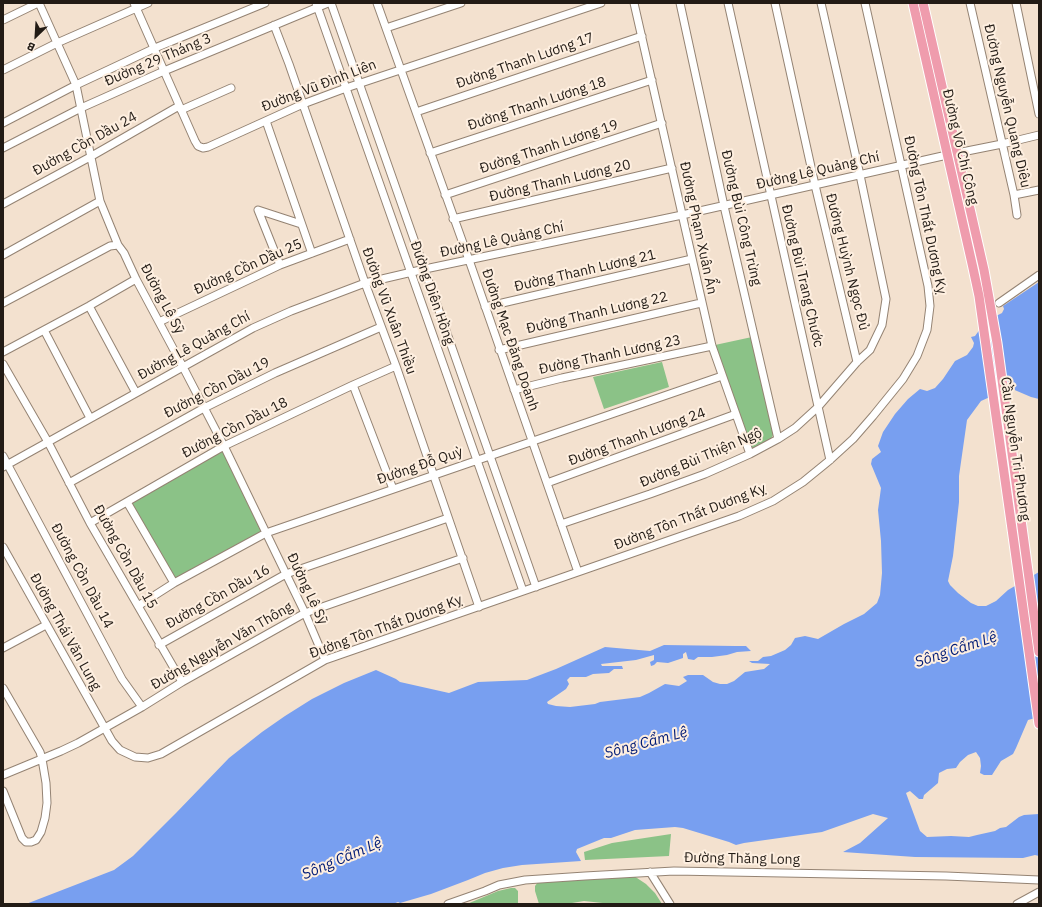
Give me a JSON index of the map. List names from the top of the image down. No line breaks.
{"streets":{"main road":["Đường Võ Chí Công","Cầu Nguyễn Tri Phương"],"street":["Đường 29 Tháng 3","Đường Thanh Lương 17","Đường Vũ Đình Liên","Đường Thanh Lương 18","Đường Nguyễn Quang Diêu","Đường Cồn Dầu 24","Đường Thanh Lương 19","Đường Lê Quảng Chí","Đường Thanh Lương 20","Đường Tôn Thất Dương Kỵ","Đường Bùi Công Trừng","Đường Phạm Xuân Ẩn","Đường Huỳnh Ngọc Đủ","Đường Cồn Dầu 25","Đường Thanh Lương 21","Đường Bùi Trang Chước","Đường Diên Hồng","Đường Lê Sỹ","Đường Vũ Xuân Thiều","Đường Thanh Lương 22","Đường Mạc Đăng Doanh","Đường Thanh Lương 23","Đường Cồn Dầu 19","Đường Cồn Dầu 18","Đường Thanh Lương 24","Đường Bùi Thiện Ngộ","Đường Đỗ Quỳ","Đường Cồn Dầu 15","Đường Cồn Dầu 14","Đường Cồn Dầu 16","Đường Thái Văn Lung","Đường Nguyễn Văn Thông","Đường Thăng Long"]},"crossings":[["Đường 29 Tháng 3","Đường Vũ Đình Liên"],["Đường 29 Tháng 3","Đường Diên Hồng"],["Đường 29 Tháng 3","Đường Lê Sỹ"],["Đường 29 Tháng 3","Đường Vũ Xuân Thiều"],["Đường Thanh Lương 17","Đường Phạm Xuân Ẩn"],["Đường Thanh Lương 17","Đường Mạc Đăng Doanh"],["Đường Vũ Đình Liên","Đường Cồn Dầu 24"],["Đường Vũ Đình Liên","Đường Diên Hồng"],["Đường Vũ Đình Liên","Đường Vũ Xuân Thiều"],["Đường Vũ Đình Liên","Đường Mạc Đăng Doanh"],["Đường Thanh Lương 18","Đường Phạm Xuân Ẩn"],["Đường Thanh Lương 18","Đường Mạc Đăng Doanh"],["Đường Nguyễn Quang Diêu","Đường Lê Quảng Chí"],["Đường Cồn Dầu 24","Đường Lê Sỹ"],["Đường Thanh Lương 19","Đường Phạm Xuân Ẩn"],["Đường Thanh Lương 19","Đường Mạc Đăng Doanh"],["Đường Võ Chí Công","Đường Lê Quảng Chí"],["Đường Võ Chí Công","Cầu Nguyễn Tri Phương"],["Đường Lê Quảng Chí","Đường Tôn Thất Dương Kỵ"],["Đường Lê Quảng Chí","Đường Bùi Công Trừng"],["Đường Lê Quảng Chí","Đường Phạm Xuân Ẩn"],["Đường Lê Quảng Chí","Đường Huỳnh Ngọc Đủ"],["Đường Lê Quảng Chí","Đường Bùi Trang Chước"],["Đường Lê Quảng Chí","Đường Diên Hồng"],["Đường Lê Quảng Chí","Đường Lê Sỹ"],["Đường Lê Quảng Chí","Đường Vũ Xuân Thiều"],["Đường Lê Quảng Chí","Đường Mạc Đăng Doanh"],["Đường Lê Quảng Chí","Đường Bùi Thiện Ngộ"],["Đường Lê Quảng Chí","Đường Cồn Dầu 15"],["Đường Lê Quảng Chí","Đường Cồn Dầu 14"],["Đường Thanh Lương 20","Đường Phạm Xuân Ẩn"],["Đường Thanh Lương 20","Đường Mạc Đăng Doanh"],["Đường Tôn Thất Dương Kỵ","Đường Bùi Trang Chước"],["Đường Tôn Thất Dương Kỵ","Đường Diên Hồng"],["Đường Tôn Thất Dương Kỵ","Đường Lê Sỹ"],["Đường Tôn Thất Dương Kỵ","Đường Vũ Xuân Thiều"],["Đường Tôn Thất Dương Kỵ","Đường Mạc Đăng Doanh"],["Đường Tôn Thất Dương Kỵ","Đường Thái Văn Lung"],["Đường Tôn Thất Dương Kỵ","Đường Nguyễn Văn Thông"],["Đường Bùi Công Trừng","Đường Bùi Thiện Ngộ"],["Đường Phạm Xuân Ẩn","Đường Thanh Lương 21"],["Đường Phạm Xuân Ẩn","Đường Thanh Lương 22"],["Đường Phạm Xuân Ẩn","Đường Thanh Lương 23"],["Đường Phạm Xuân Ẩn","Đường Thanh Lương 24"],["Đường Phạm Xuân Ẩn","Đường Bùi Thiện Ngộ"],["Đường Phạm Xuân Ẩn","Đường Đỗ Quỳ"],["Đường Huỳnh Ngọc Đủ","Đường Bùi Thiện Ngộ"],["Đường Cồn Dầu 25","Đường Lê Sỹ"],["Đường Cồn Dầu 25","Đường Vũ Xuân Thiều"],["Đường Thanh Lương 21","Đường Mạc Đăng Doanh"],["Đường Bùi Trang Chước","Đường Bùi Thiện Ngộ"],["Đường Diên Hồng","Đường Đỗ Quỳ"],["Đường Lê Sỹ","Đường Cồn Dầu 19"],["Đường Lê Sỹ","Đường Cồn Dầu 18"],["Đường Lê Sỹ","Đường Đỗ Quỳ"],["Đường Lê Sỹ","Đường Cồn Dầu 16"],["Đường Lê Sỹ","Đường Nguyễn Văn Thông"],["Đường Vũ Xuân Thiều","Đường Cồn Dầu 19"],["Đường Vũ Xuân Thiều","Đường Cồn Dầu 18"],["Đường Vũ Xuân Thiều","Đường Đỗ Quỳ"],["Đường Vũ Xuân Thiều","Đường Cồn Dầu 16"],["Đường Vũ Xuân Thiều","Đường Nguyễn Văn Thông"],["Đường Thanh Lương 22","Đường Mạc Đăng Doanh"],["Đường Mạc Đăng Doanh","Đường Thanh Lương 23"],["Đường Mạc Đăng Doanh","Đường Thanh Lương 24"],["Đường Mạc Đăng Doanh","Đường Bùi Thiện Ngộ"],["Đường Mạc Đăng Doanh","Đường Đỗ Quỳ"],["Đường Cồn Dầu 19","Đường Cồn Dầu 15"],["Đường Cồn Dầu 18","Đường Cồn Dầu 15"],["Đường Đỗ Quỳ","Đường Cồn Dầu 15"],["Đường Cồn Dầu 15","Đường Cồn Dầu 16"],["Đường Cồn Dầu 15","Đường Nguyễn Văn Thông"],["Đường Cồn Dầu 14","Đường Nguyễn Văn Thông"],["Đường Thái Văn Lung","Đường Nguyễn Văn Thông"]],"water":["Sông Cẩm Lệ"],"north":"bottom left"}
